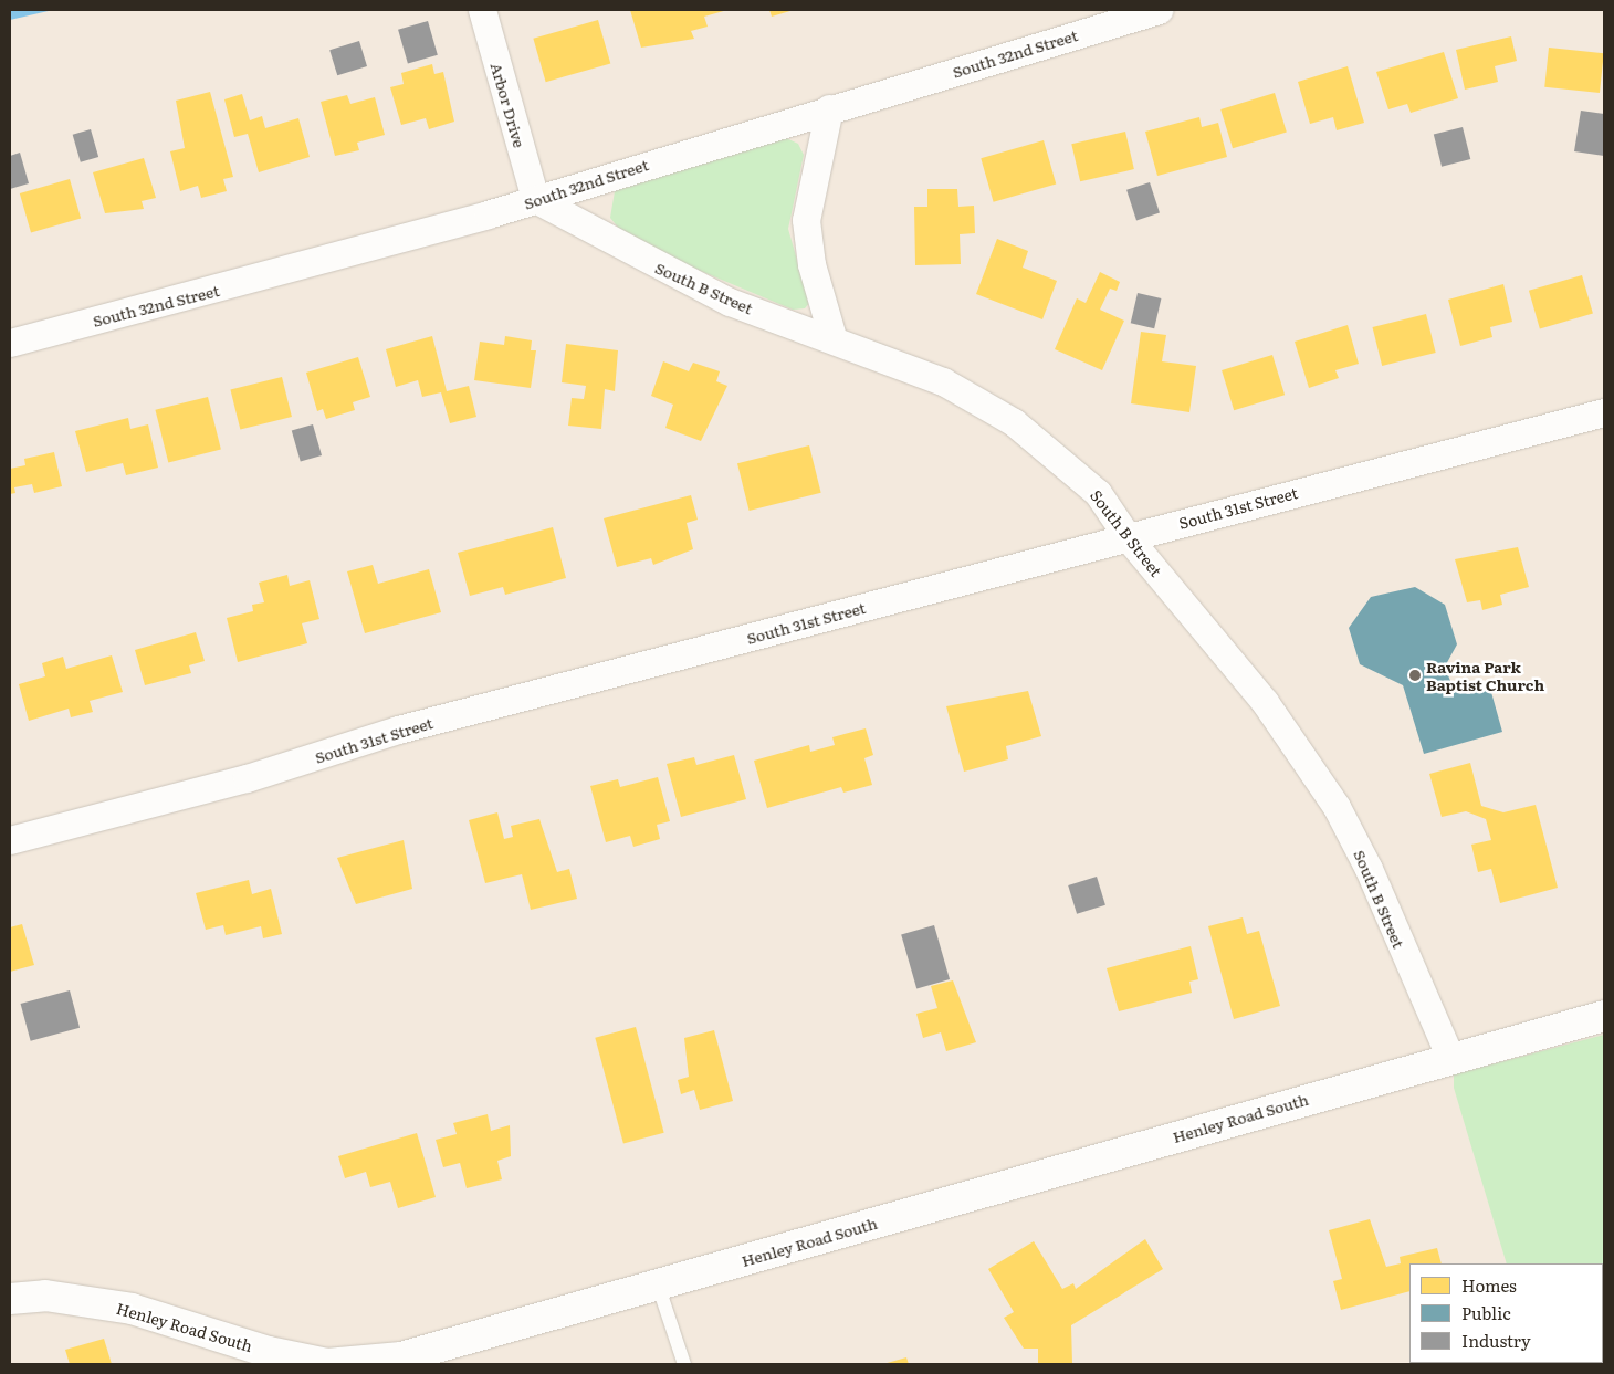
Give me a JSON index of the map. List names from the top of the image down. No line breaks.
{"streets":{"street":["South 32nd Street","Arbor Drive","South B Street","South 31st Street","Henley Road South"]},"crossings":[["South 32nd Street","Arbor Drive"],["South 32nd Street","South B Street"],["Arbor Drive","South B Street"],["South B Street","South 31st Street"],["South B Street","Henley Road South"]],"places":["Ravina Park Baptist Church"],"legend":["Homes","Public","Industry"]}
